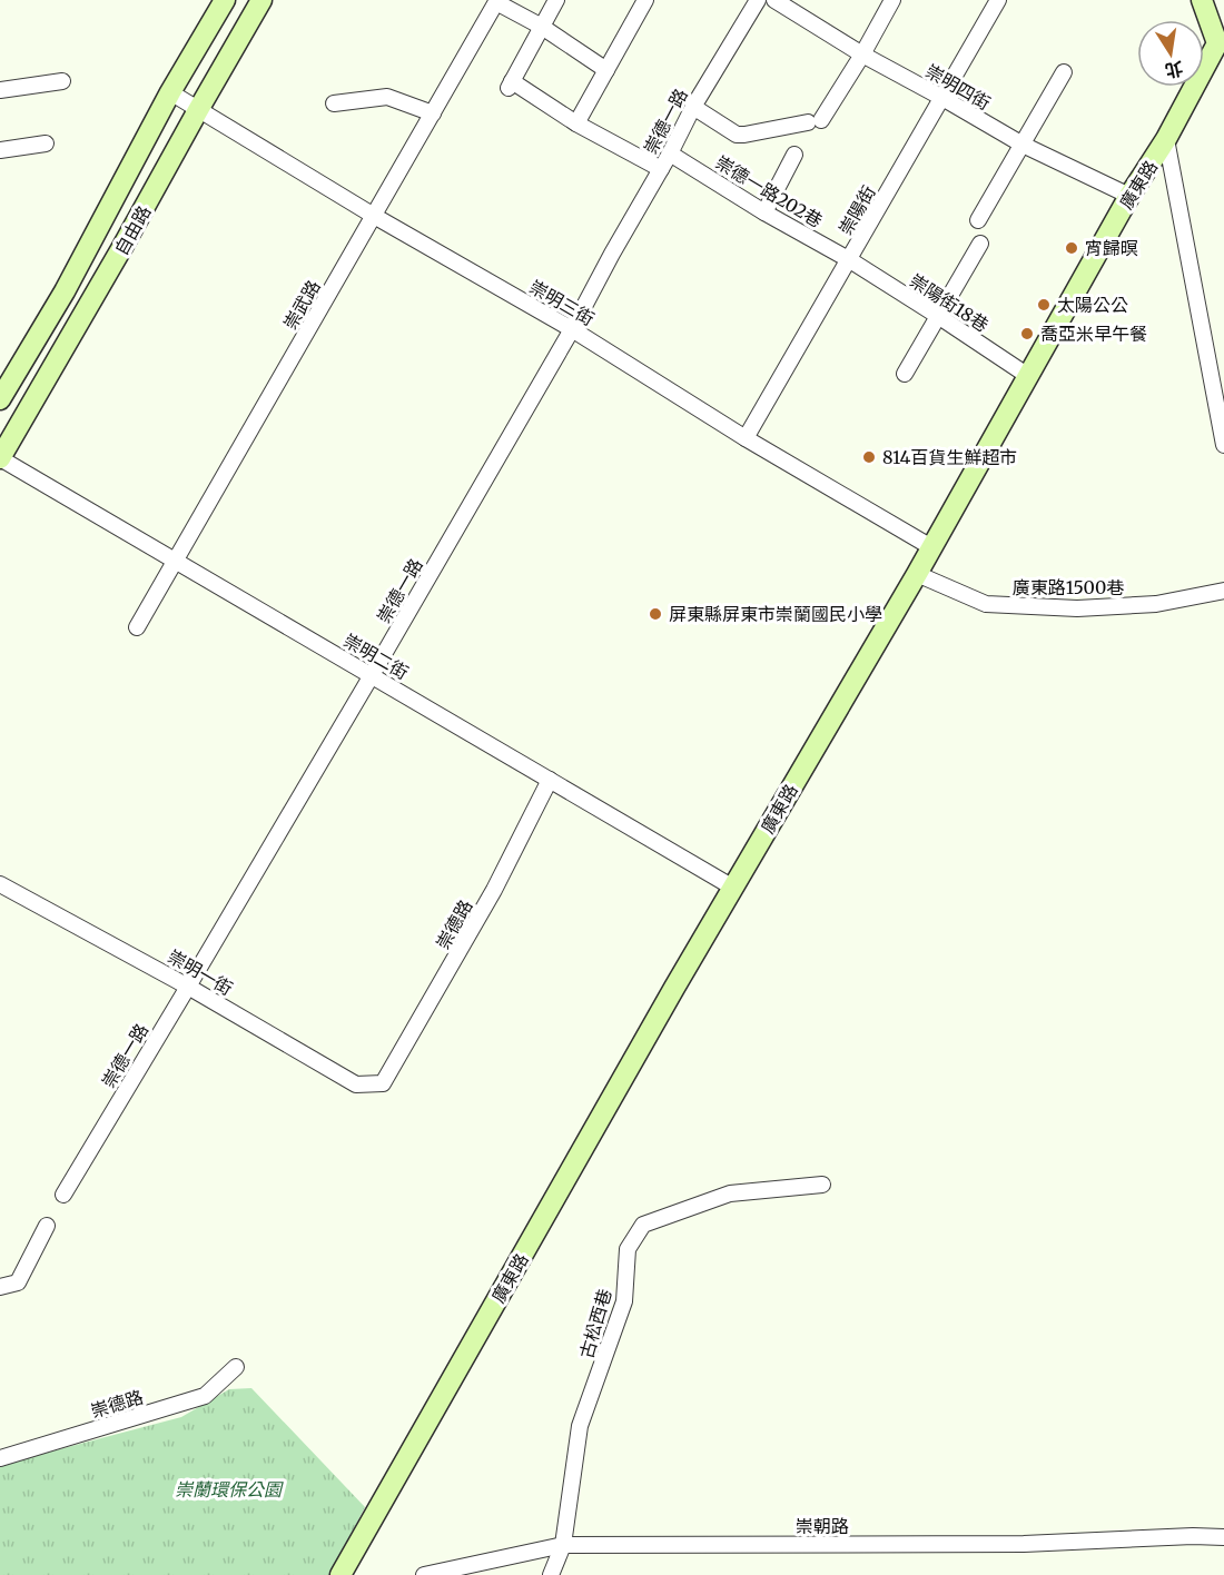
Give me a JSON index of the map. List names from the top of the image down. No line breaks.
{"streets":{"street":["崇明四街","崇德一路","廣東路","崇德一路202巷","崇陽街","自由路","崇明三街","崇陽街18巷","崇武路","廣東路1500巷","崇明二街","崇德路","崇明一街","古松西巷","崇朝路"]},"crossings":[["崇明四街","廣東路"],["崇明四街","崇陽街"],["崇德一路","崇德一路202巷"],["崇德一路","崇明三街"],["崇德一路","崇明二街"],["崇德一路","崇明一街"],["廣東路","崇明三街"],["廣東路","崇陽街18巷"],["廣東路","廣東路1500巷"],["廣東路","崇明二街"],["崇德一路202巷","崇陽街"],["崇德一路202巷","崇陽街18巷"],["崇陽街","崇明三街"],["崇陽街","崇陽街18巷"],["自由路","崇明三街"],["自由路","崇明二街"],["崇明三街","崇武路"],["崇武路","崇明二街"],["崇明二街","崇德路"],["崇德路","崇明一街"],["古松西巷","崇朝路"]],"parks":["崇蘭環保公園"],"places":["宵歸暝","太陽公公","喬亞米早午餐","814百貨生鮮超市","屏東縣屏東市崇蘭國民小學"],"north":"bottom"}
